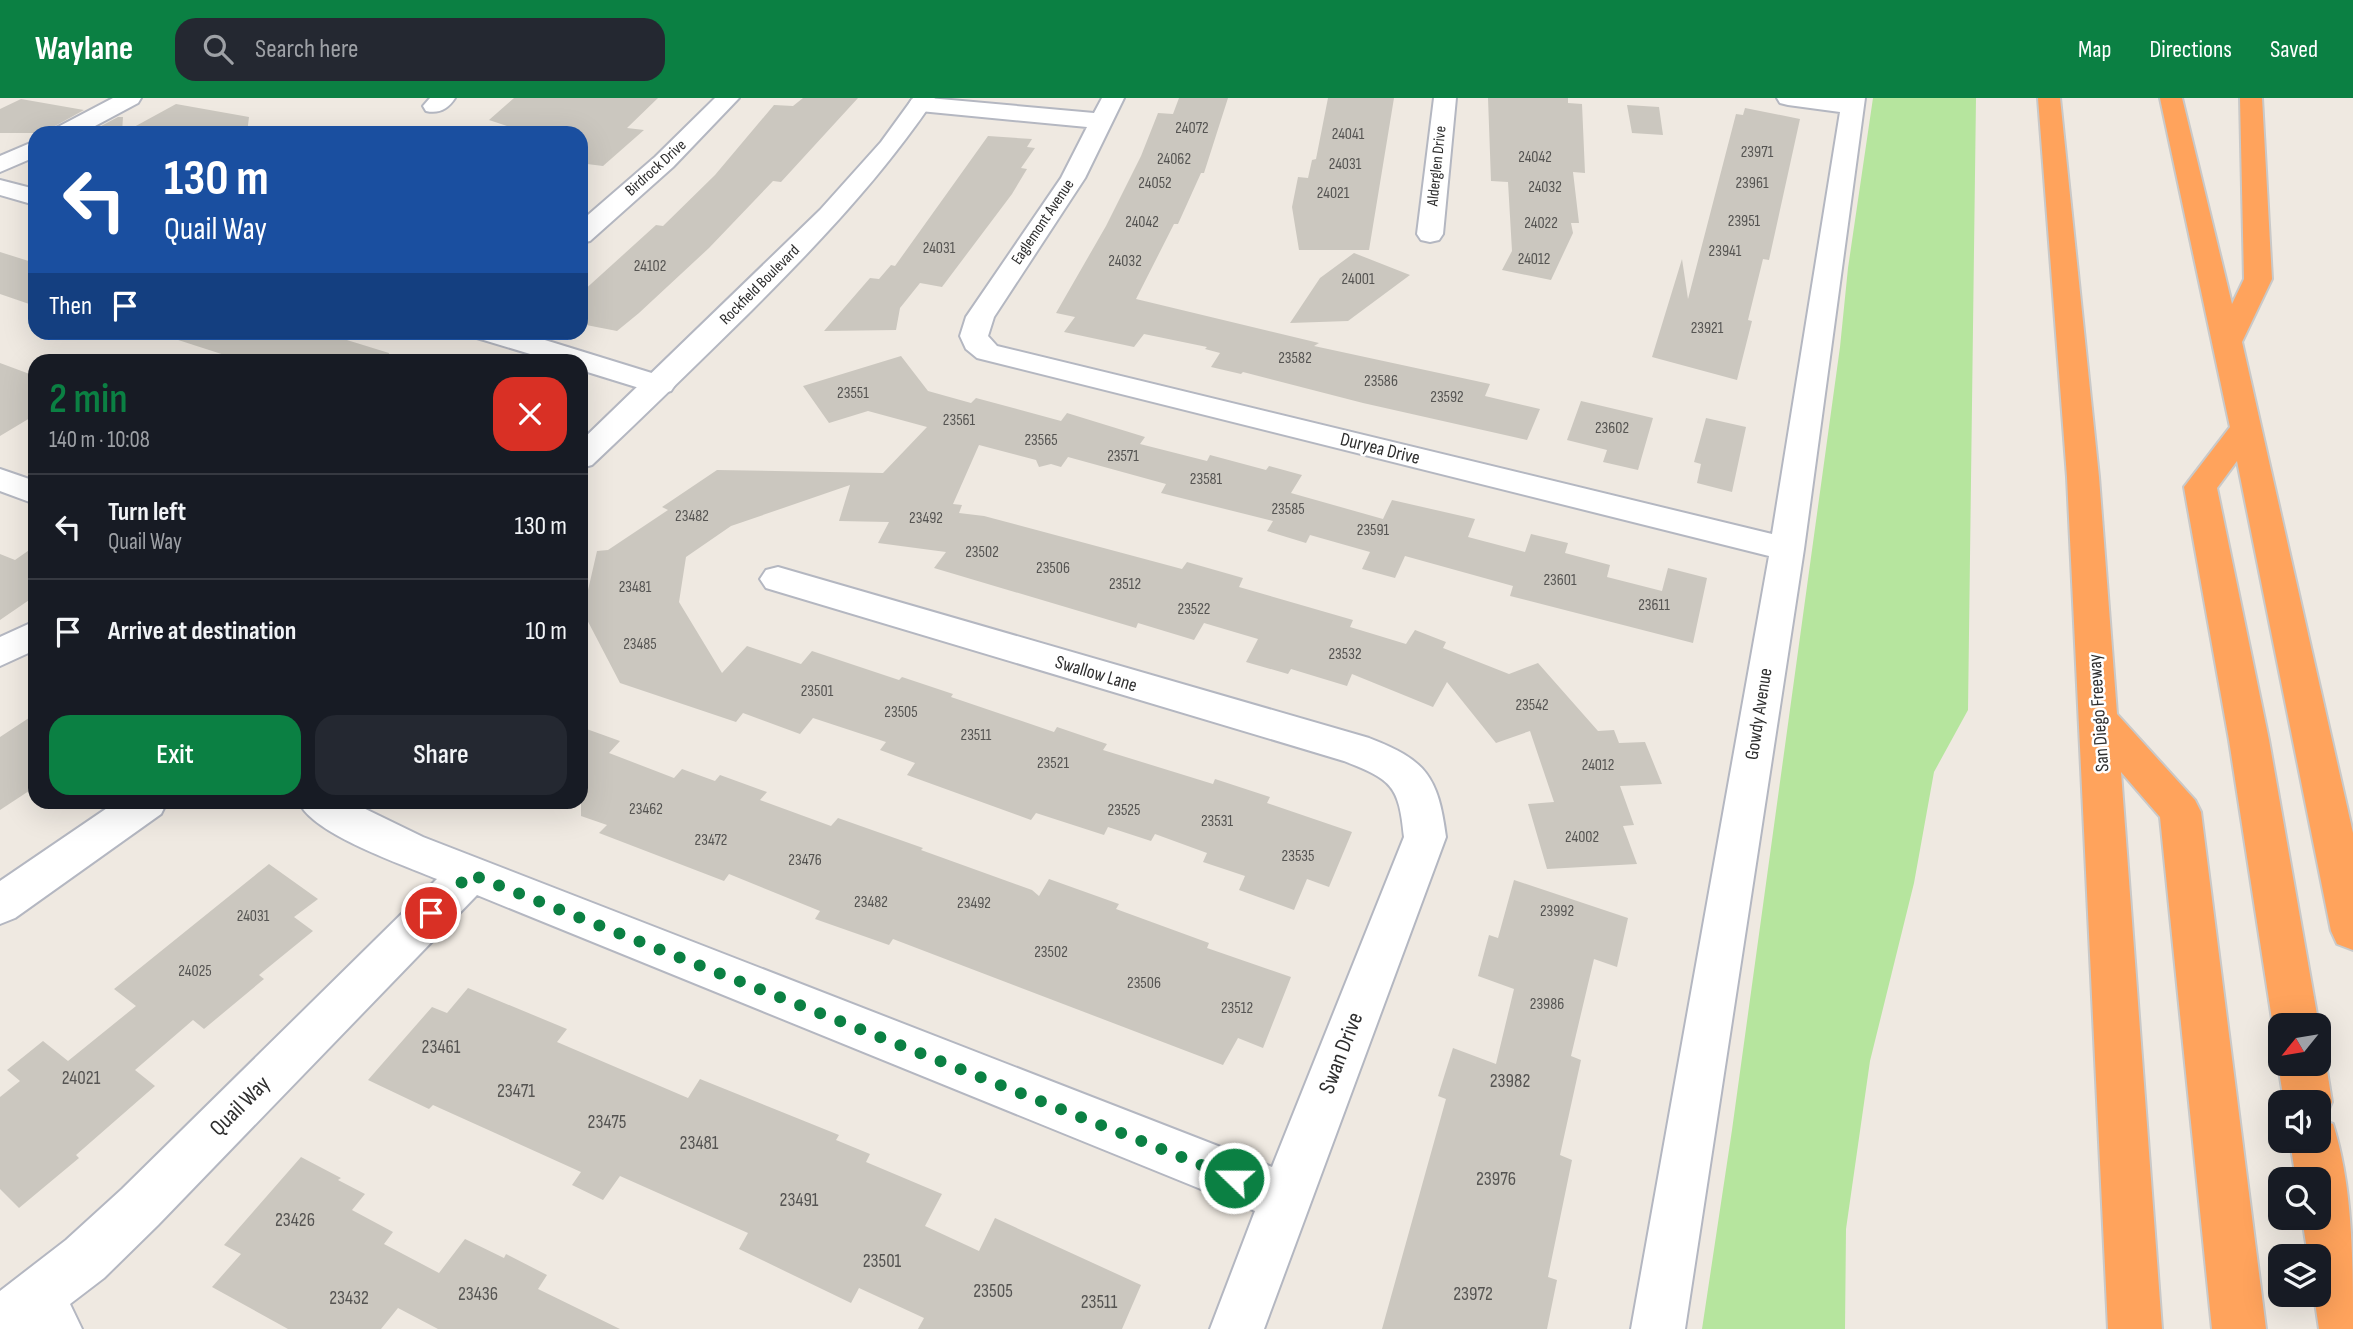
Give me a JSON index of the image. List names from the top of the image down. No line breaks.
{"streets":{"highway":["San Diego Freeway"],"street":["Alderglen Drive","Birdrock Drive","Eaglemont Avenue","Rockfield Boulevard","Duryea Drive","Swallow Lane","Gowdy Avenue","Swan Drive","Quail Way"]},"crossings":[["Eaglemont Avenue","Duryea Drive"],["Duryea Drive","Gowdy Avenue"],["Swallow Lane","Swan Drive"]],"house_numbers":["24072","24041","23971","24042","24062","24031","24052","23961","24032","24021","23951","24042","24022","24031","23941","24012","24032","24102","24001","23921","23582","23586","23551","23592","23561","23602","23565","23571","23581","23585","23482","23492","23591","23502","23506","23601","23512","23481","23611","23522","23485","23532","23501","23542","23505","23511","23521","24012","23462","23525","23531","24002","23472","23535","23476","23482","23492","23992","24031","23502","24025","23506","23986","23512","23461","24021","23982","23471","23475","23481","23976","23491","23426","23501","23505","23436","23972","23432","23511"],"north":"bottom left","page":{"header":"Waylane","search":"Search here","nav":["Map","Directions","Saved"],"turn":["130 m","Quail Way"],"then":"Then","heading":["2 min","140 m · 10:08"],"list":[{"name":"Turn left","note":"Quail Way","value":"130 m"},{"name":"Arrive at destination","value":"10 m"}],"buttons":["Exit","Share"]}}
